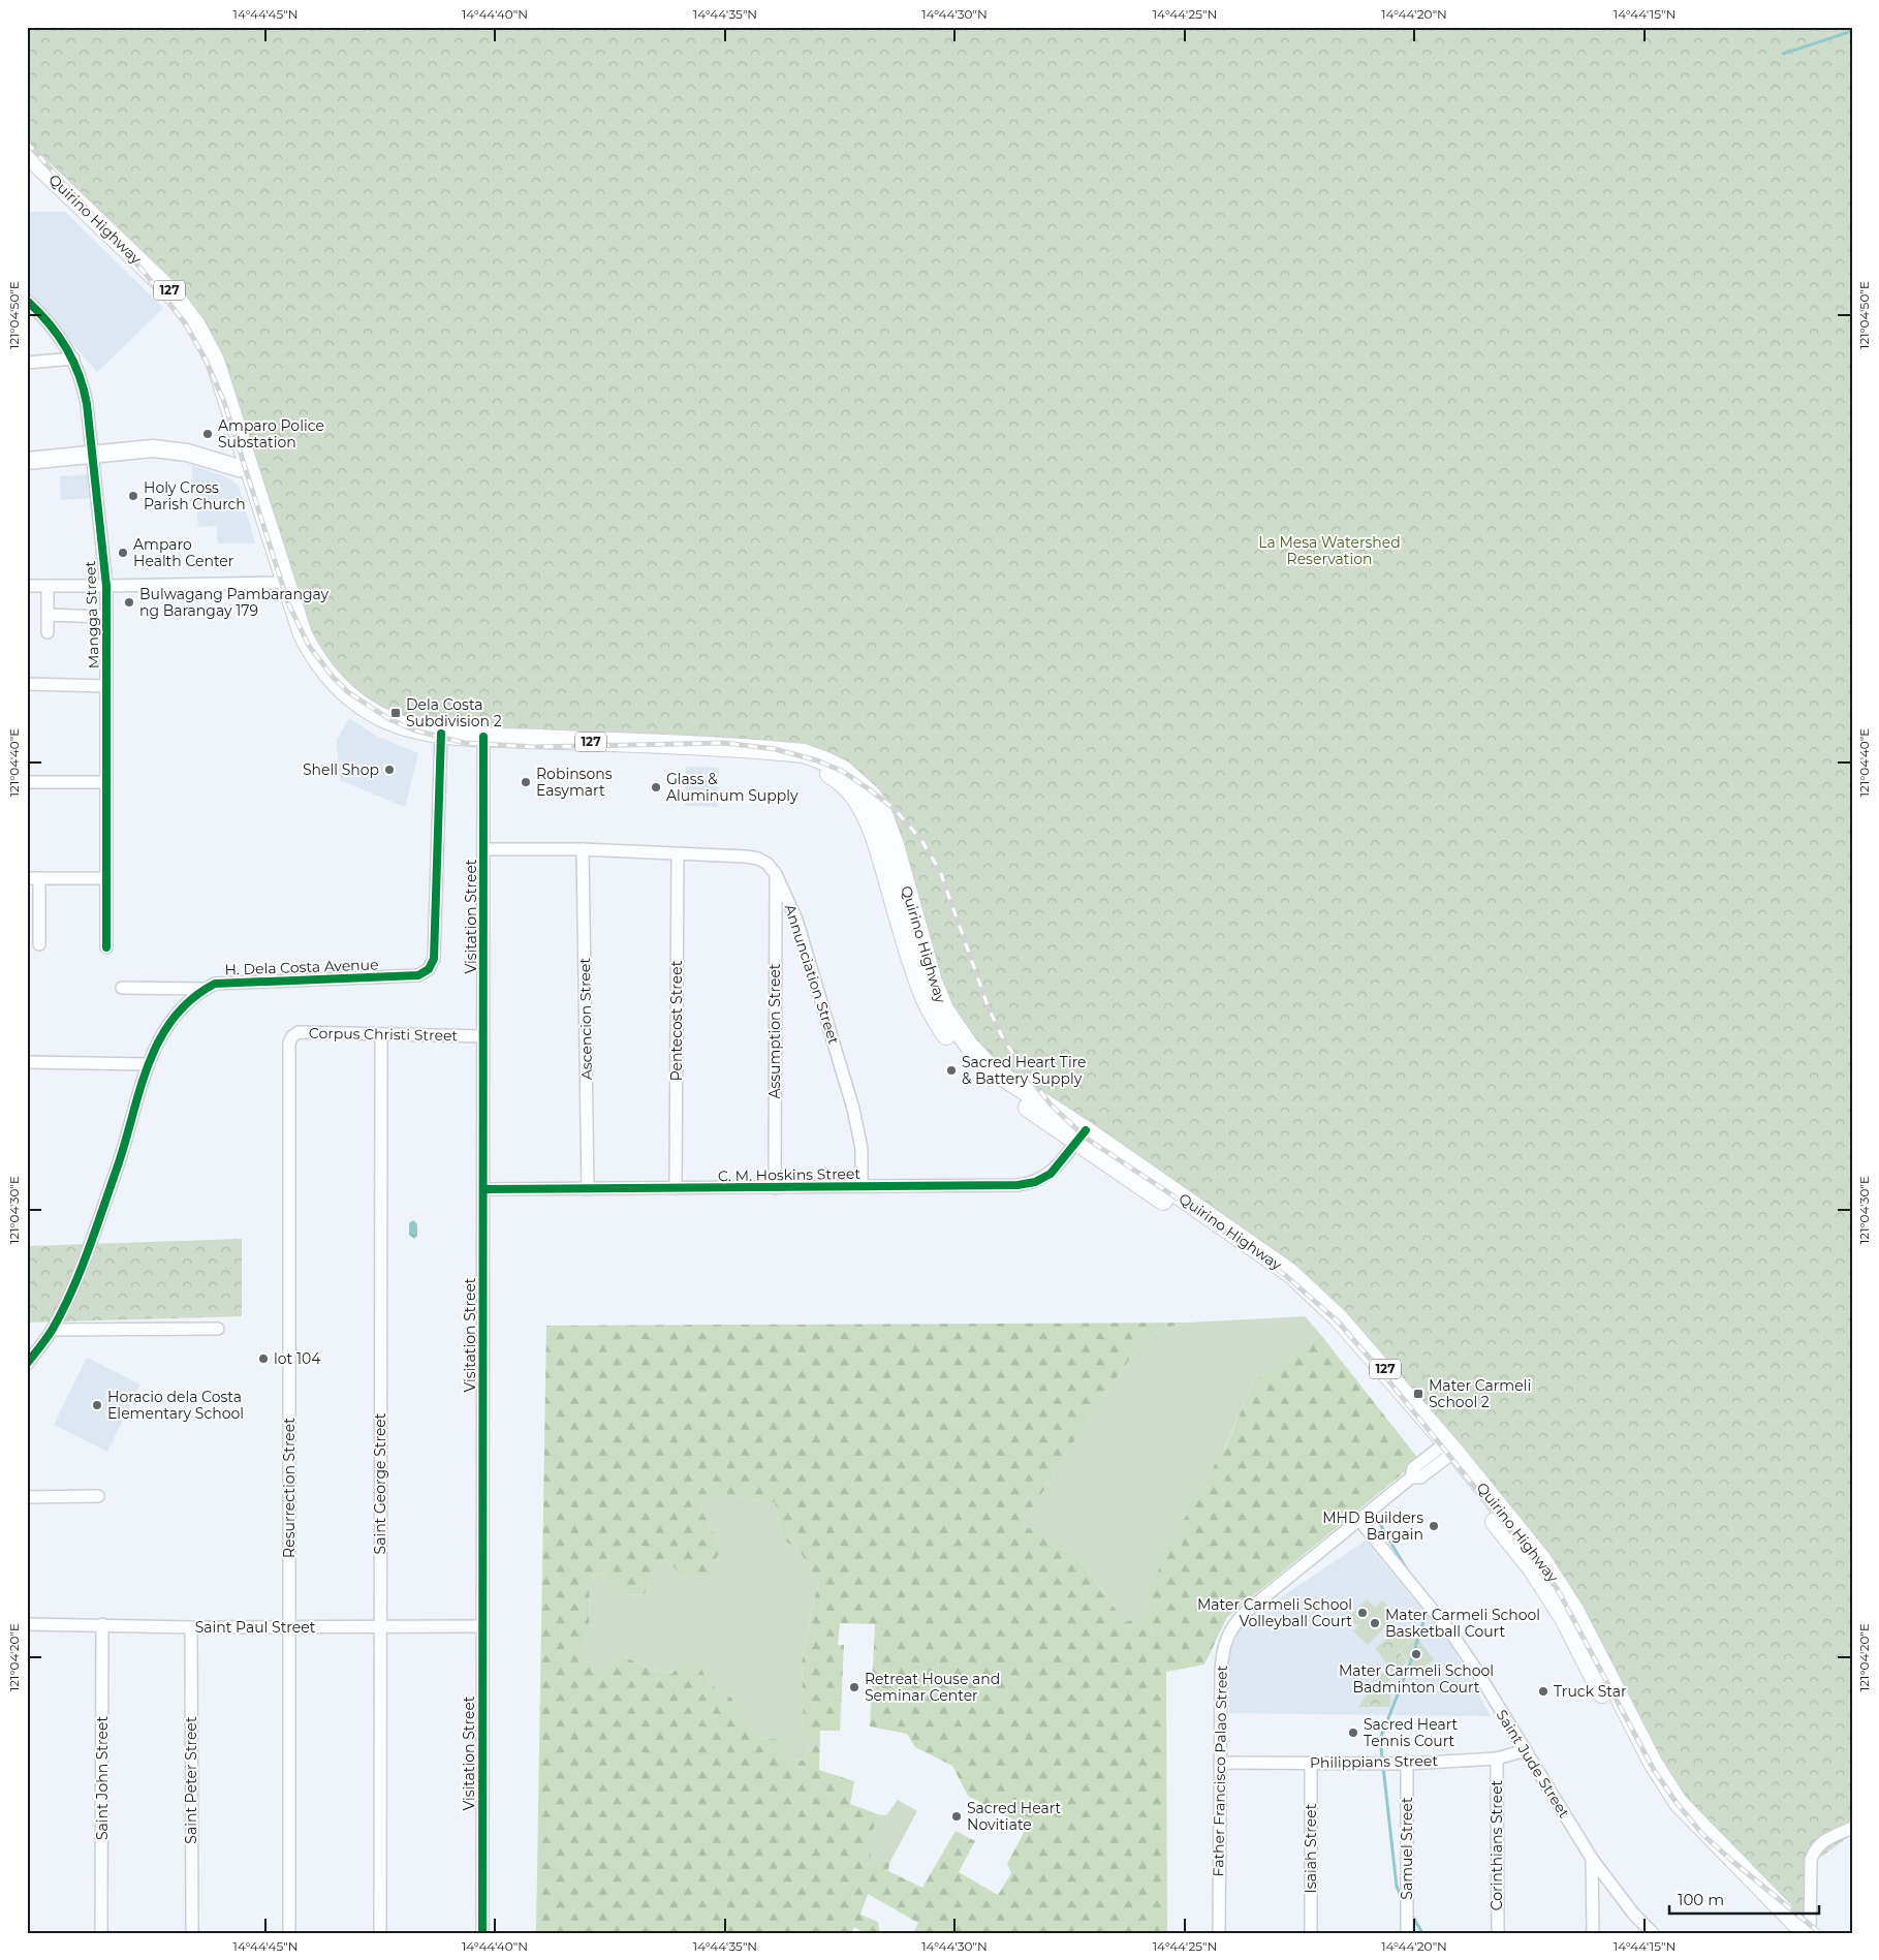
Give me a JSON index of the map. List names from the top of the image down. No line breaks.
{"streets":{"main road":["Quirino Highway","127"],"street":["Mangga Street","Visitation Street","H. Dela Costa Avenue","Annunciation Street","Ascencion Street","Pentecost Street","Assumption Street","Corpus Christi Street","C. M. Hoskins Street","Saint George Street","Resurrection Street","Saint Paul Street","Philippians Street","Saint Jude Street","Father Francisco Palao Street","Saint John Street","Saint Peter Street","Corinthians Street","Isaiah Street","Samuel Street"]},"crossings":[["Quirino Highway","Visitation Street"],["Quirino Highway","H. Dela Costa Avenue"],["Quirino Highway","C. M. Hoskins Street"],["Quirino Highway","Father Francisco Palao Street"],["Visitation Street","Annunciation Street"],["Visitation Street","Corpus Christi Street"],["Visitation Street","C. M. Hoskins Street"],["Visitation Street","Saint Paul Street"],["Annunciation Street","Ascencion Street"],["Annunciation Street","Pentecost Street"],["Annunciation Street","Assumption Street"],["Annunciation Street","C. M. Hoskins Street"],["Ascencion Street","C. M. Hoskins Street"],["Pentecost Street","C. M. Hoskins Street"],["Assumption Street","C. M. Hoskins Street"],["Corpus Christi Street","Saint George Street"],["Corpus Christi Street","Resurrection Street"],["Saint George Street","Saint Paul Street"],["Resurrection Street","Saint Paul Street"],["Saint Paul Street","Saint John Street"],["Saint Paul Street","Saint Peter Street"],["Philippians Street","Saint Jude Street"],["Philippians Street","Father Francisco Palao Street"],["Philippians Street","Corinthians Street"],["Philippians Street","Isaiah Street"],["Philippians Street","Samuel Street"],["Saint Jude Street","Father Francisco Palao Street"]],"parks":["La Mesa Watershed Reservation"],"places":{"other":["Amparo Police Substation","Holy Cross Parish Church","Amparo Health Center","Bulwagang Pambarangay ng Barangay 179","Shell Shop","Robinsons Easymart","Glass & Aluminum Supply","Sacred Heart Tire & Battery Supply","lot 104","Horacio dela Costa Elementary School","MHD Builders Bargain","Mater Carmeli School Volleyball Court","Mater Carmeli School Basketball Court","Mater Carmeli School Badminton Court","Retreat House and Seminar Center","Truck Star","Sacred Heart Tennis Court","Sacred Heart Novitiate"],"transit":["Dela Costa Subdivision 2","Mater Carmeli School 2"]},"scale_bar":"100 m","coordinates":["14°44'45\"N","14°44'40\"N","14°44'35\"N","14°44'30\"N","14°44'25\"N","14°44'20\"N","14°44'15\"N","121°04'50\"E","121°04'40\"E","121°04'30\"E","121°04'20\"E"]}
